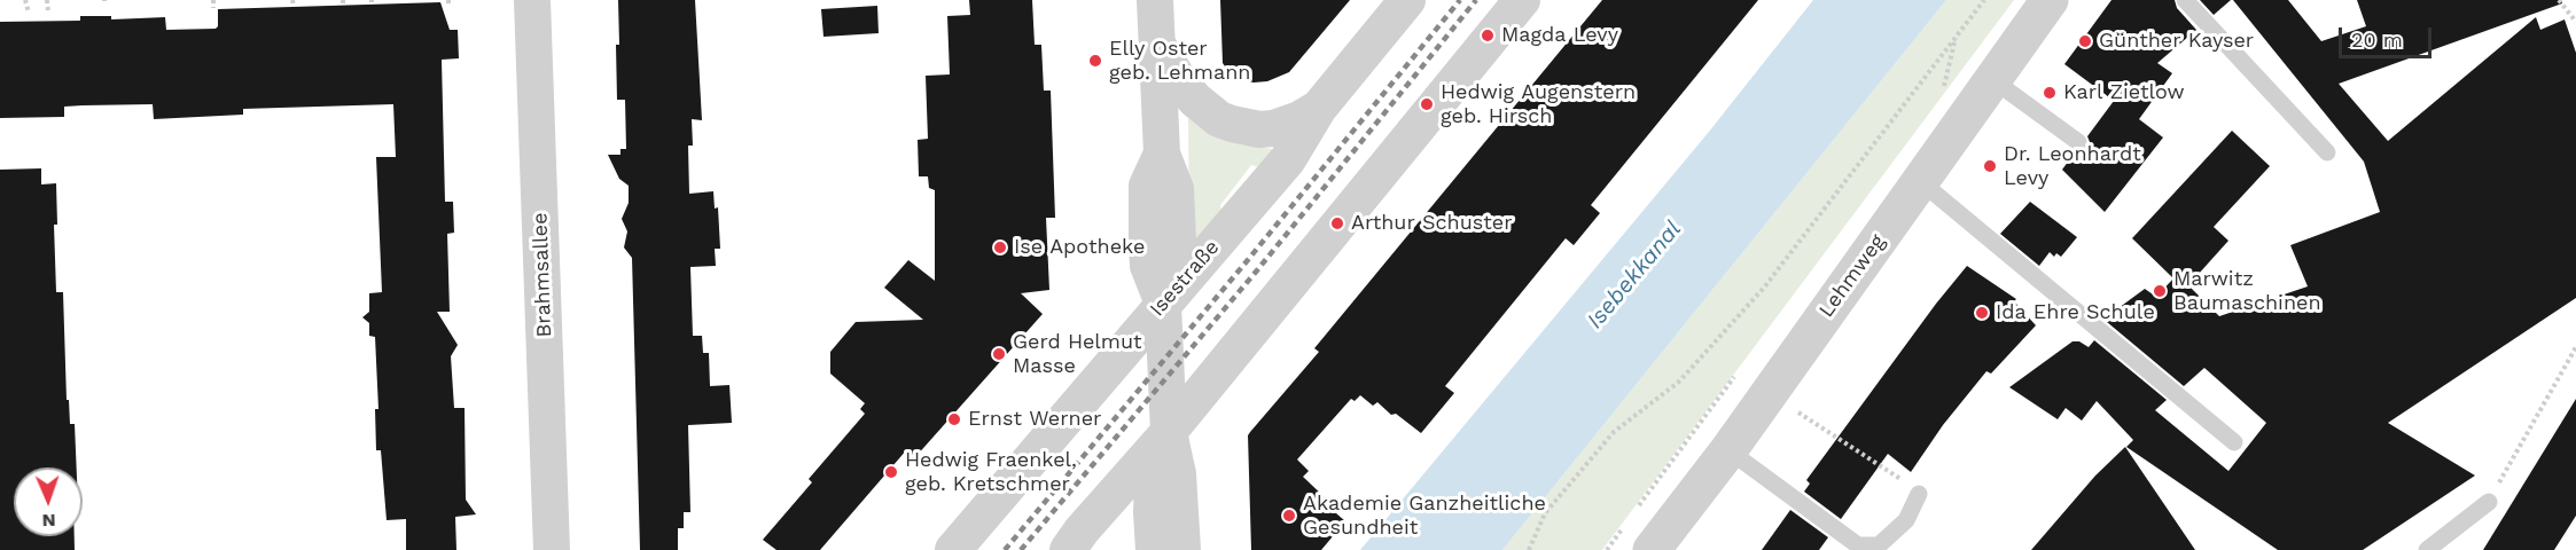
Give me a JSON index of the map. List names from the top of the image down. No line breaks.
{"streets":{"street":["Brahmsallee","Lehmweg","Isestraße"]},"water":["Isebekkanal"],"places":["Magda Levy","Günther Kayser","Elly Oster geb. Lehmann","Karl Zietlow","Hedwig Augenstern geb. Hirsch","Dr. Leonhardt Levy","Arthur Schuster","Ise Apotheke","Marwitz Baumaschinen","Ida Ehre Schule","Gerd Helmut Masse","Ernst Werner","Hedwig Fraenkel, geb. Kretschmer","Akademie Ganzheitliche Gesundheit"],"scale_bar":"20 m","north":"bottom"}
